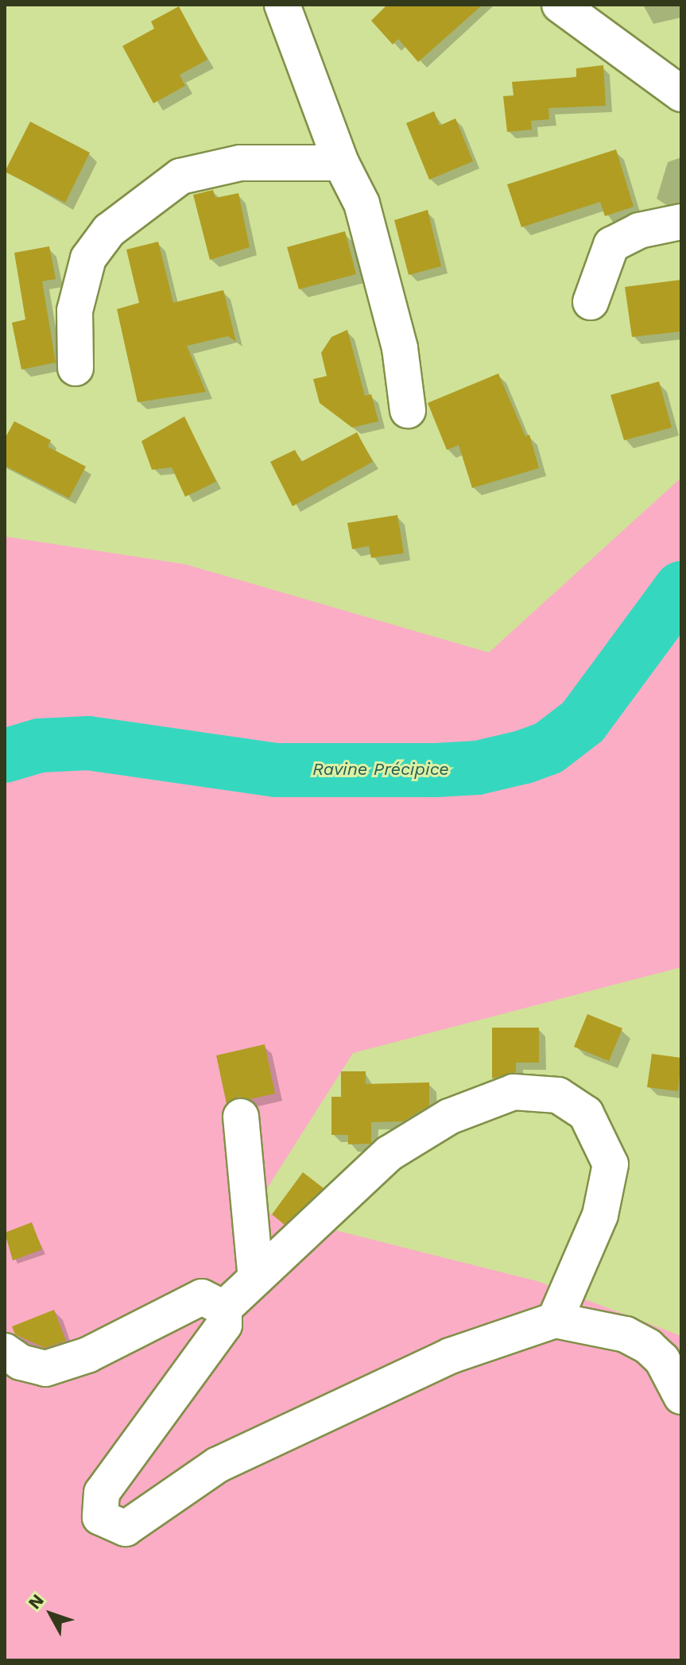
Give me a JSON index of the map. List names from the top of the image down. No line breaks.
{"water":["Ravine Précipice"],"north":"top left"}
